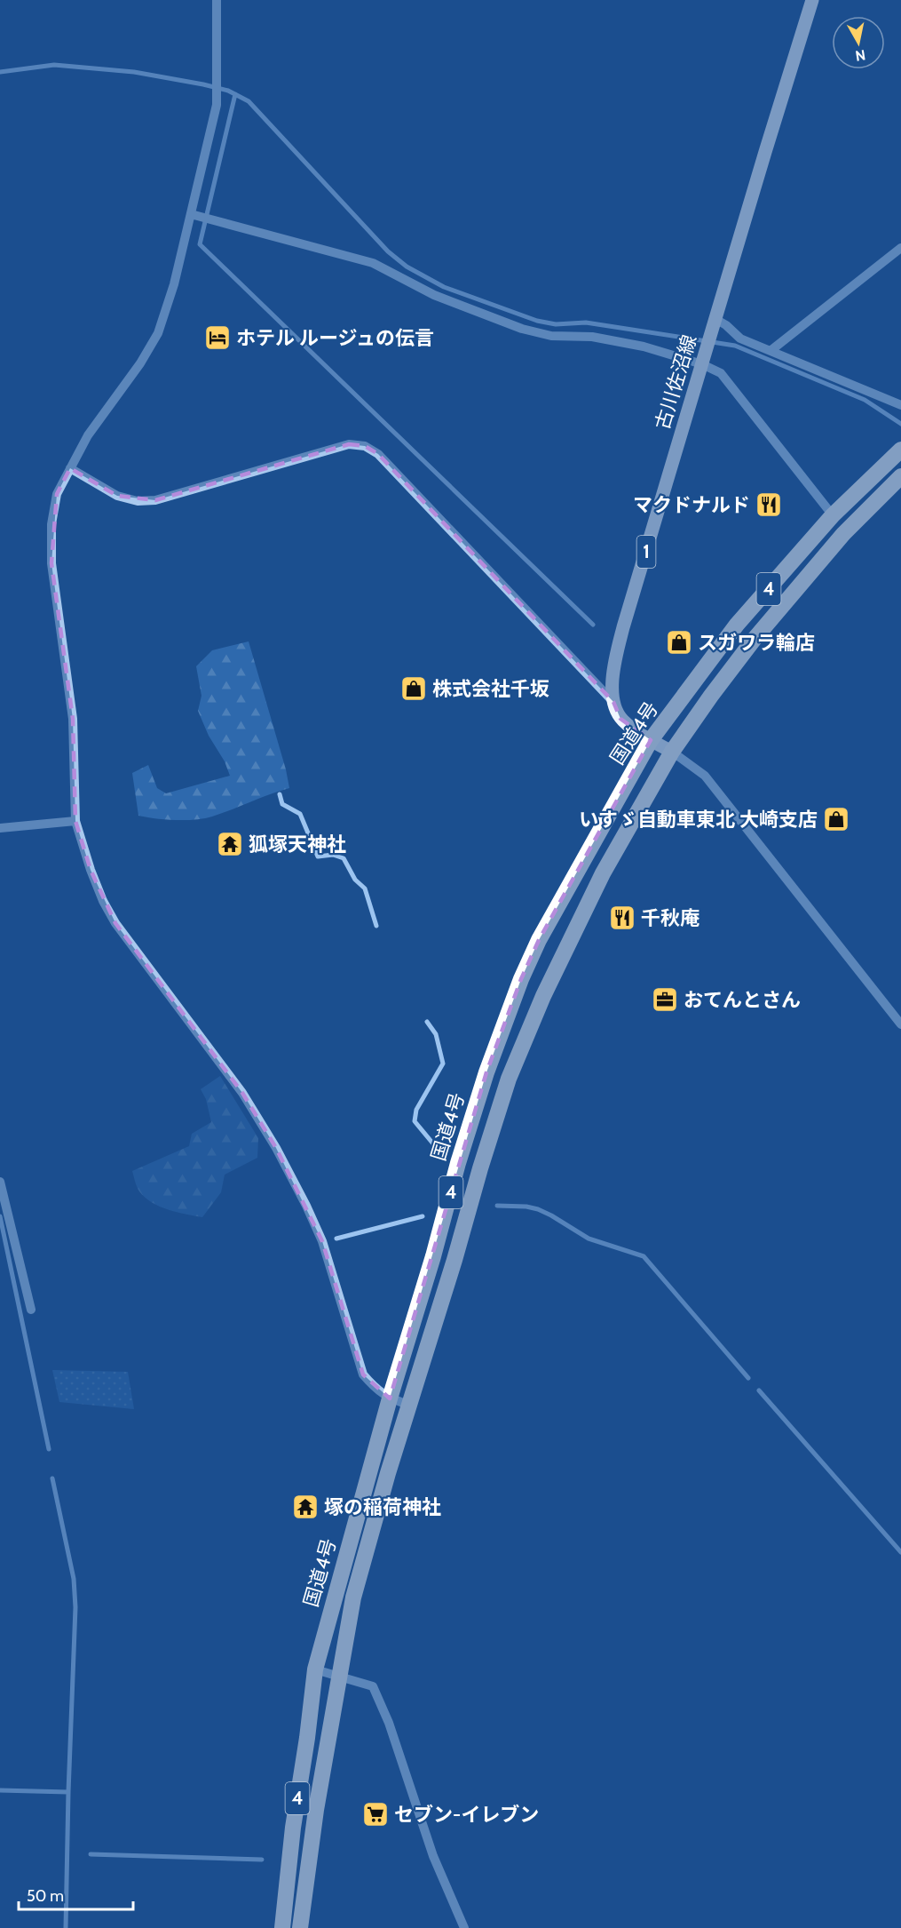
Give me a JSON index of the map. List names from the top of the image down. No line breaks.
{"streets":{"highway":["4","国道4号"],"main road":["古川佐沼線","1"]},"crossings":[["古川佐沼線","国道4号"]],"places":{"hotel":["ホテル ルージュの伝言"],"restaurant":["マクドナルド","千秋庵"],"shop":["スガワラ輪店","株式会社千坂","いすゞ自動車東北 大崎支店"],"temple":["狐塚天神社","塚の稲荷神社"],"office":["おてんとさん"],"supermarket":["セブン-イレブン"]},"scale_bar":"50 m","north":"bottom"}
